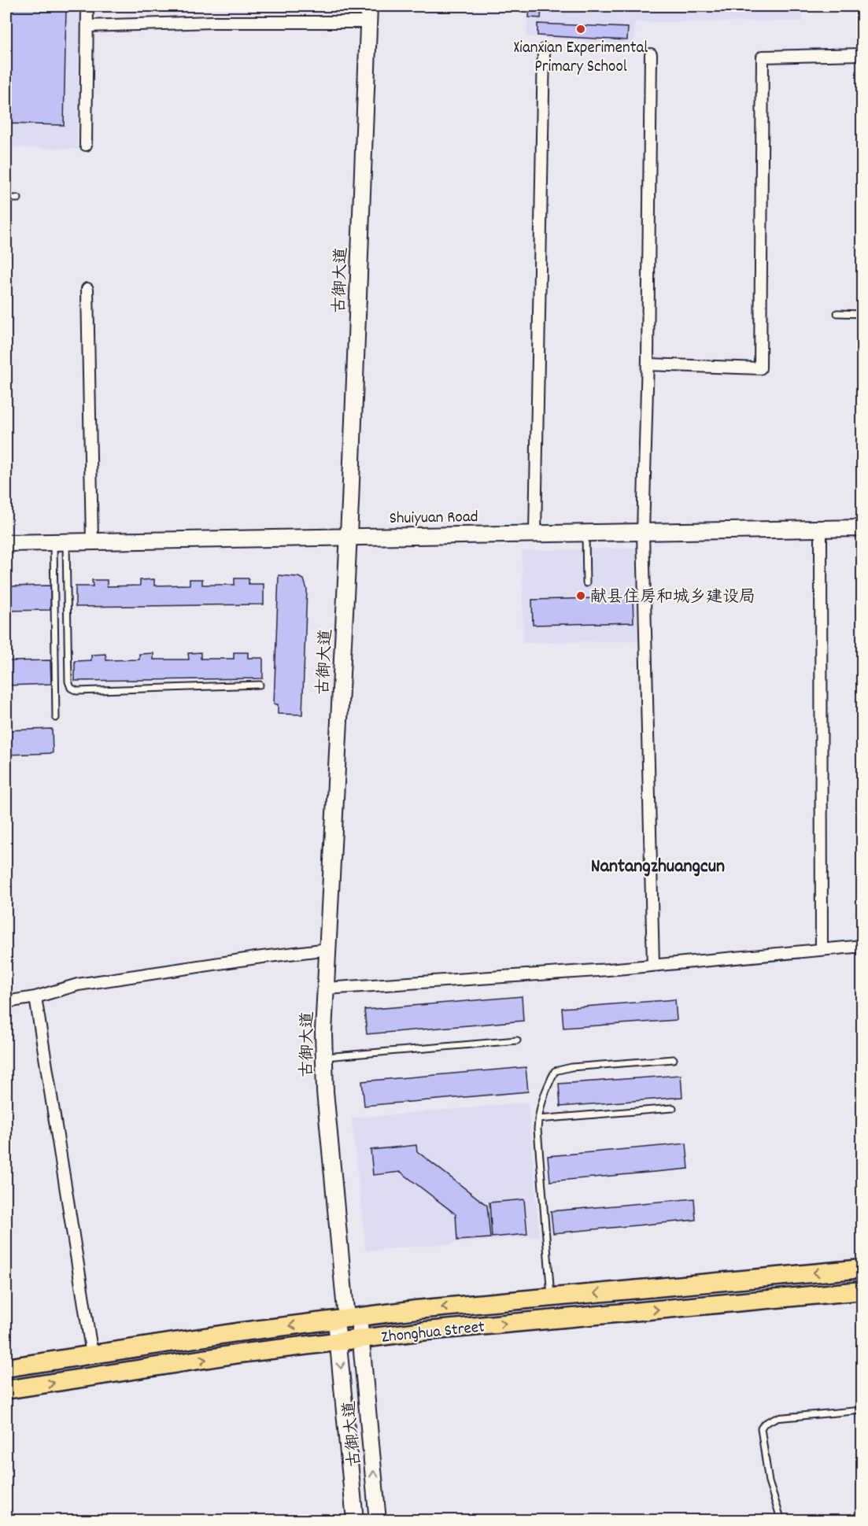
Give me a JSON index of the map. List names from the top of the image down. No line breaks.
{"streets":{"main road":["Zhonghua Street"],"street":["古御大道","Shuiyuan Road"]},"crossings":[["古御大道","Shuiyuan Road"],["古御大道","Zhonghua Street"]],"districts":["Nantangzhuangcun"],"places":["Xianxian Experimental Primary School","献县住房和城乡建设局"]}
